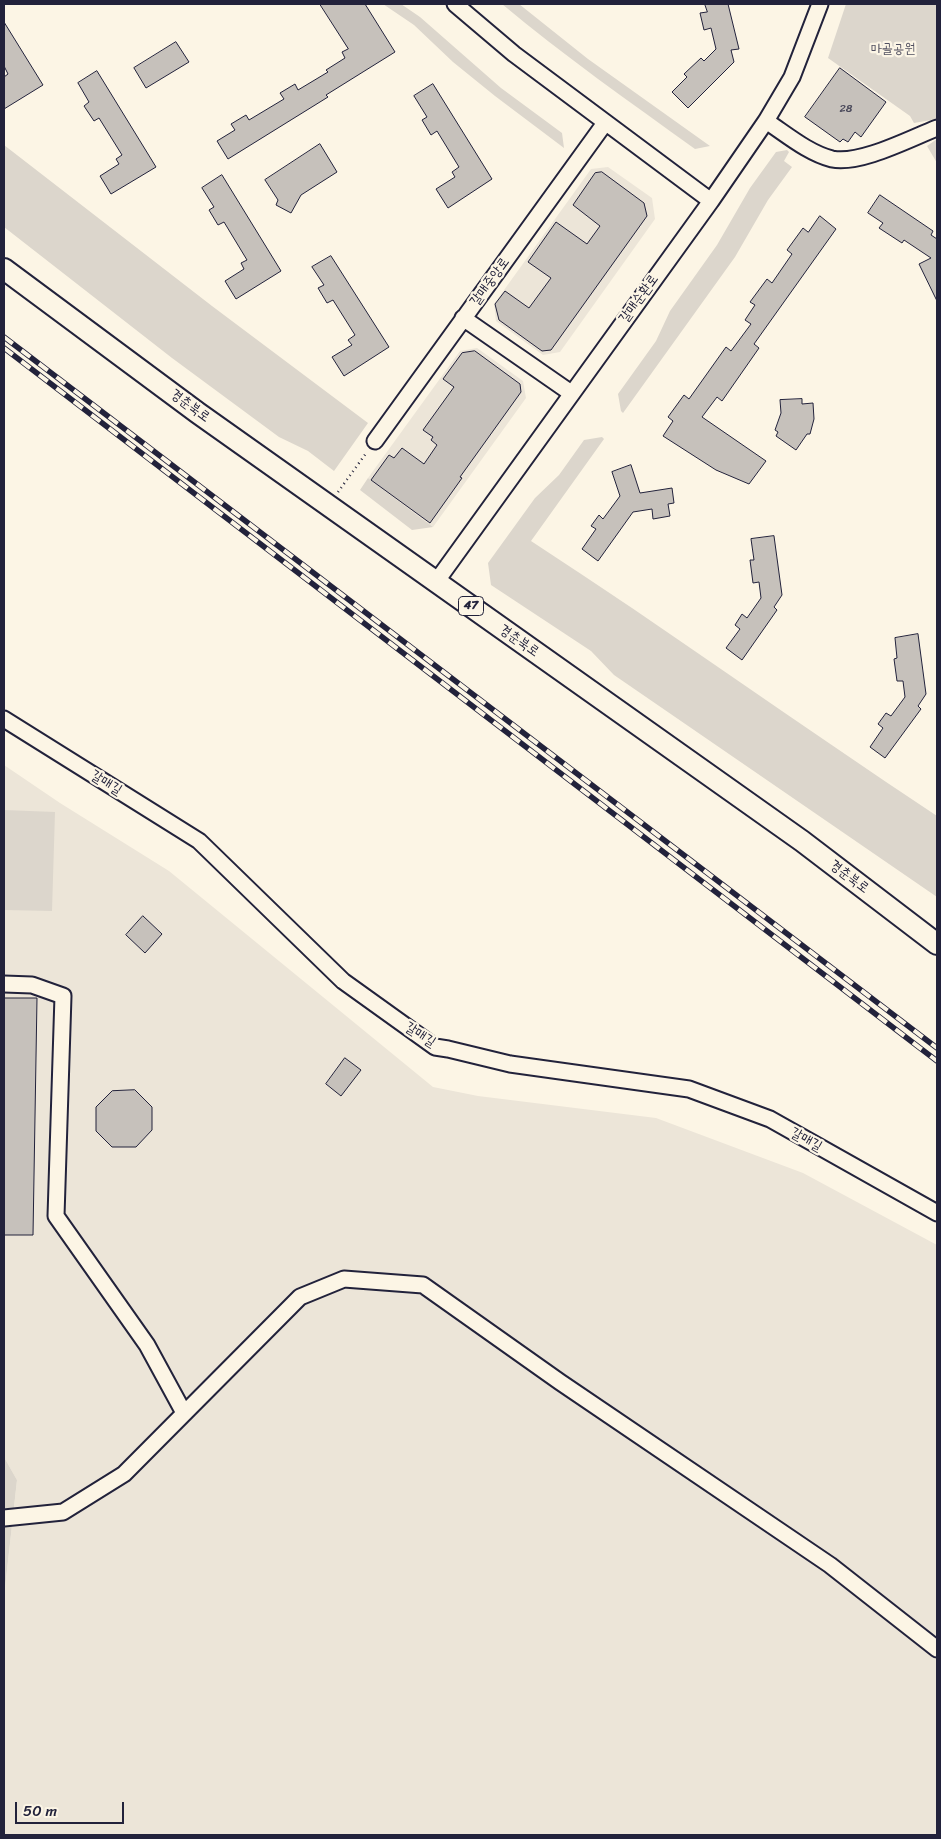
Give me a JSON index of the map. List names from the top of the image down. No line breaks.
{"streets":{"main road":["경춘북로","47"],"street":["갈매중앙로","갈매순환로","갈매길"]},"crossings":[["갈매순환로","경춘북로"]],"parks":["마골공원"],"house_numbers":["28"],"scale_bar":"50 m"}
